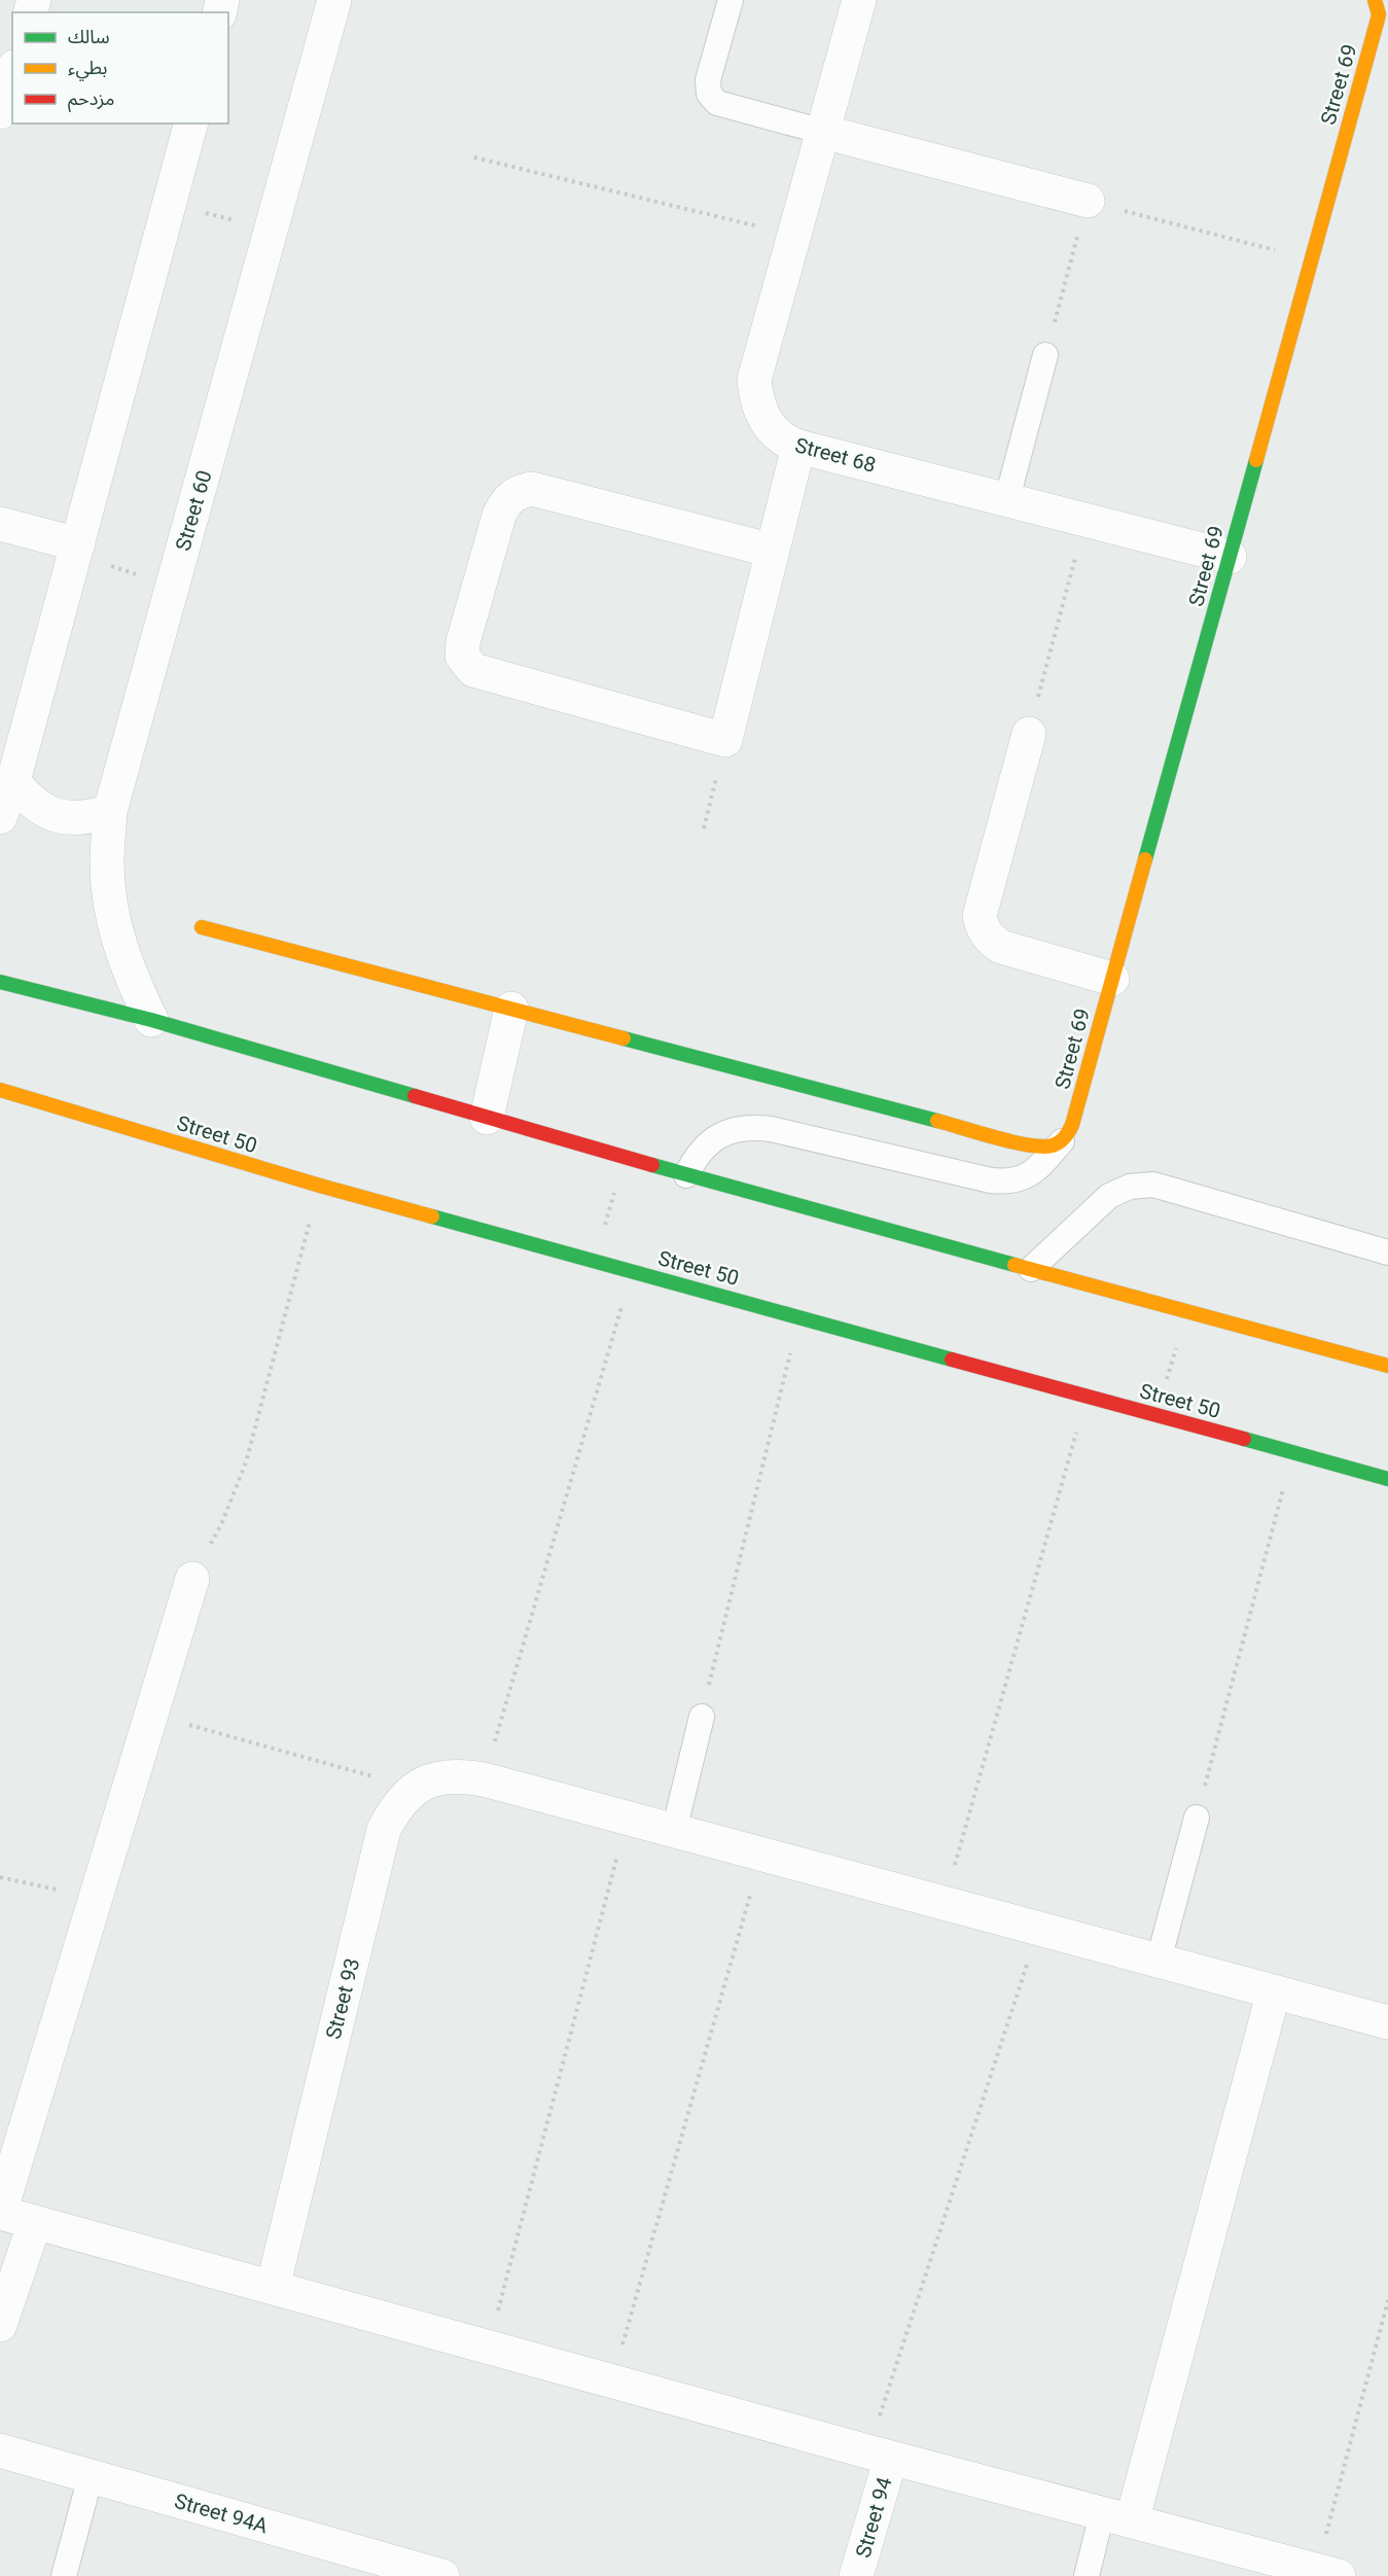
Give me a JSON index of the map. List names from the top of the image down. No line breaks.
{"streets":{"street":["Street 69","Street 68","Street 60","Street 50","Street 93","Street 94A","Street 94"]},"crossings":[["Street 69","Street 68"]],"legend":["سالك","بطيء","مزدحم"]}
